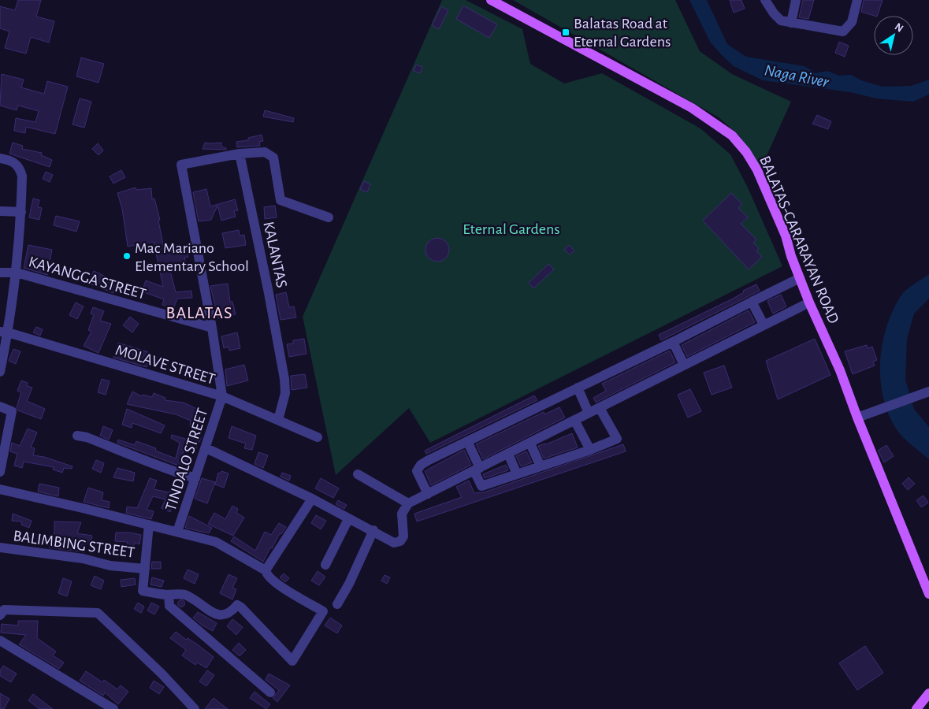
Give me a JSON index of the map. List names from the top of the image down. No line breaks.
{"streets":{"main road":["BALATAS-CARARAYAN ROAD"],"street":["KALANTAS","KAYANGGA STREET","MOLAVE STREET","TINDALO STREET","BALIMBING STREET"]},"crossings":[["KALANTAS","MOLAVE STREET"],["MOLAVE STREET","TINDALO STREET"]],"districts":["BALATAS"],"water":["Naga River"],"parks":["Eternal Gardens"],"places":{"transit":["Balatas Road at Eternal Gardens"],"other":["Mac Mariano Elementary School"]},"north":"top right"}
